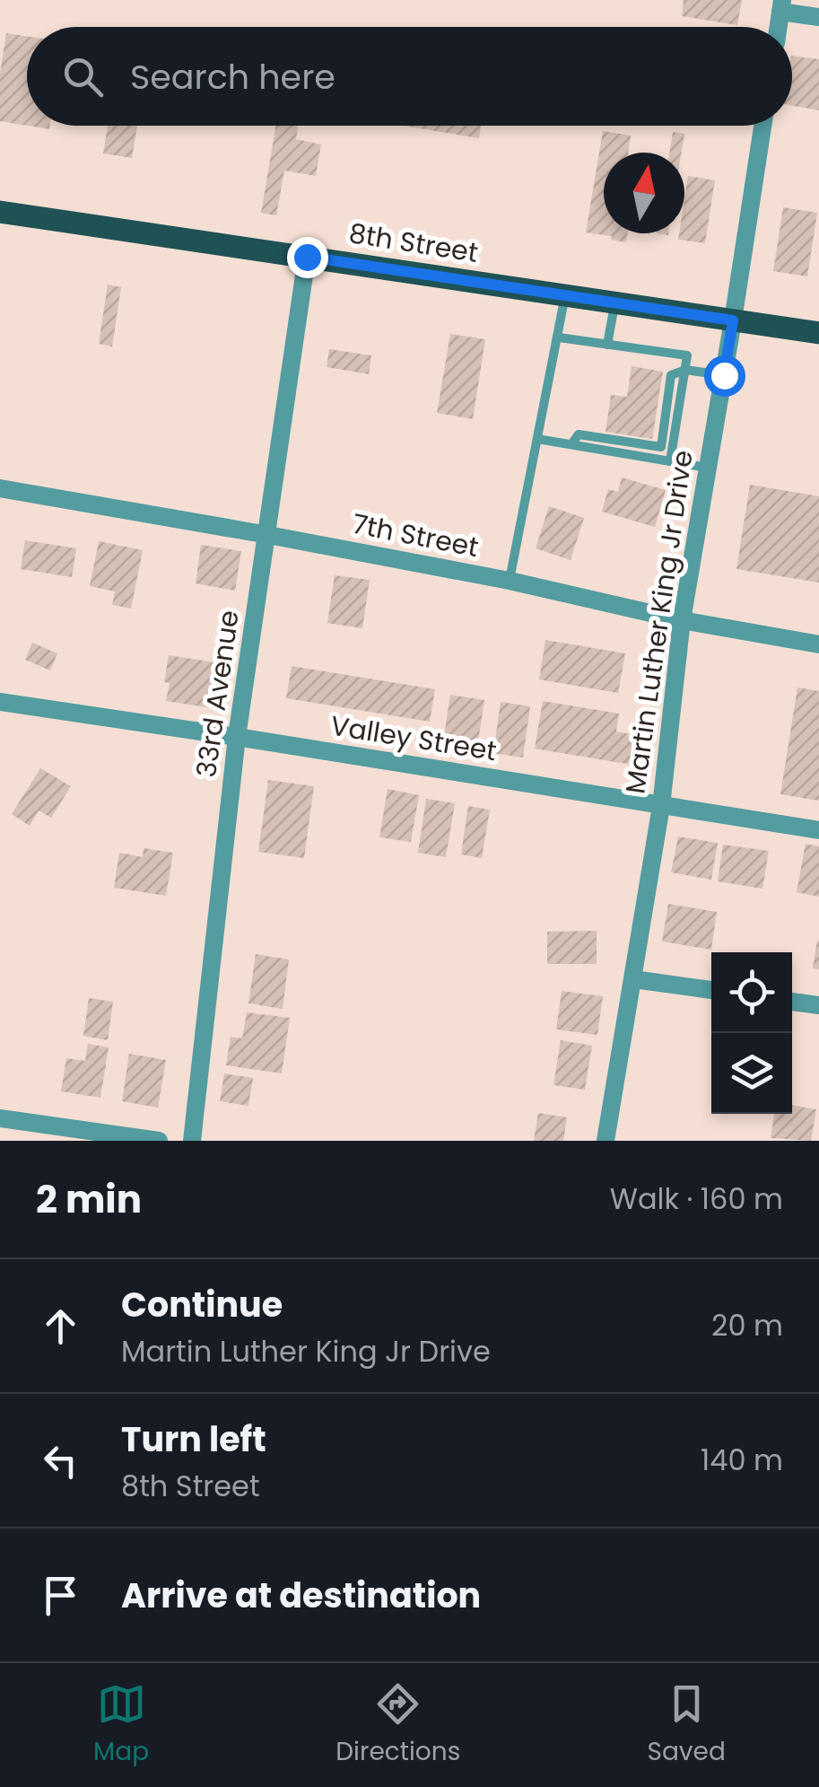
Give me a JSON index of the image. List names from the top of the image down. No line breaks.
{"streets":{"main road":["8th Street"],"street":["7th Street","Martin Luther King Jr Drive","33rd Avenue","Valley Street"]},"crossings":[["8th Street","Martin Luther King Jr Drive"],["8th Street","33rd Avenue"],["7th Street","Martin Luther King Jr Drive"],["7th Street","33rd Avenue"],["Martin Luther King Jr Drive","Valley Street"],["33rd Avenue","Valley Street"]],"north":"top","page":{"search":"Search here","heading":["2 min","Walk · 160 m"],"list":[["Continue","Martin Luther King Jr Drive","20 m"],["Turn left","8th Street","140 m"],"Arrive at destination"],"nav":["Map","Directions","Saved"]}}
